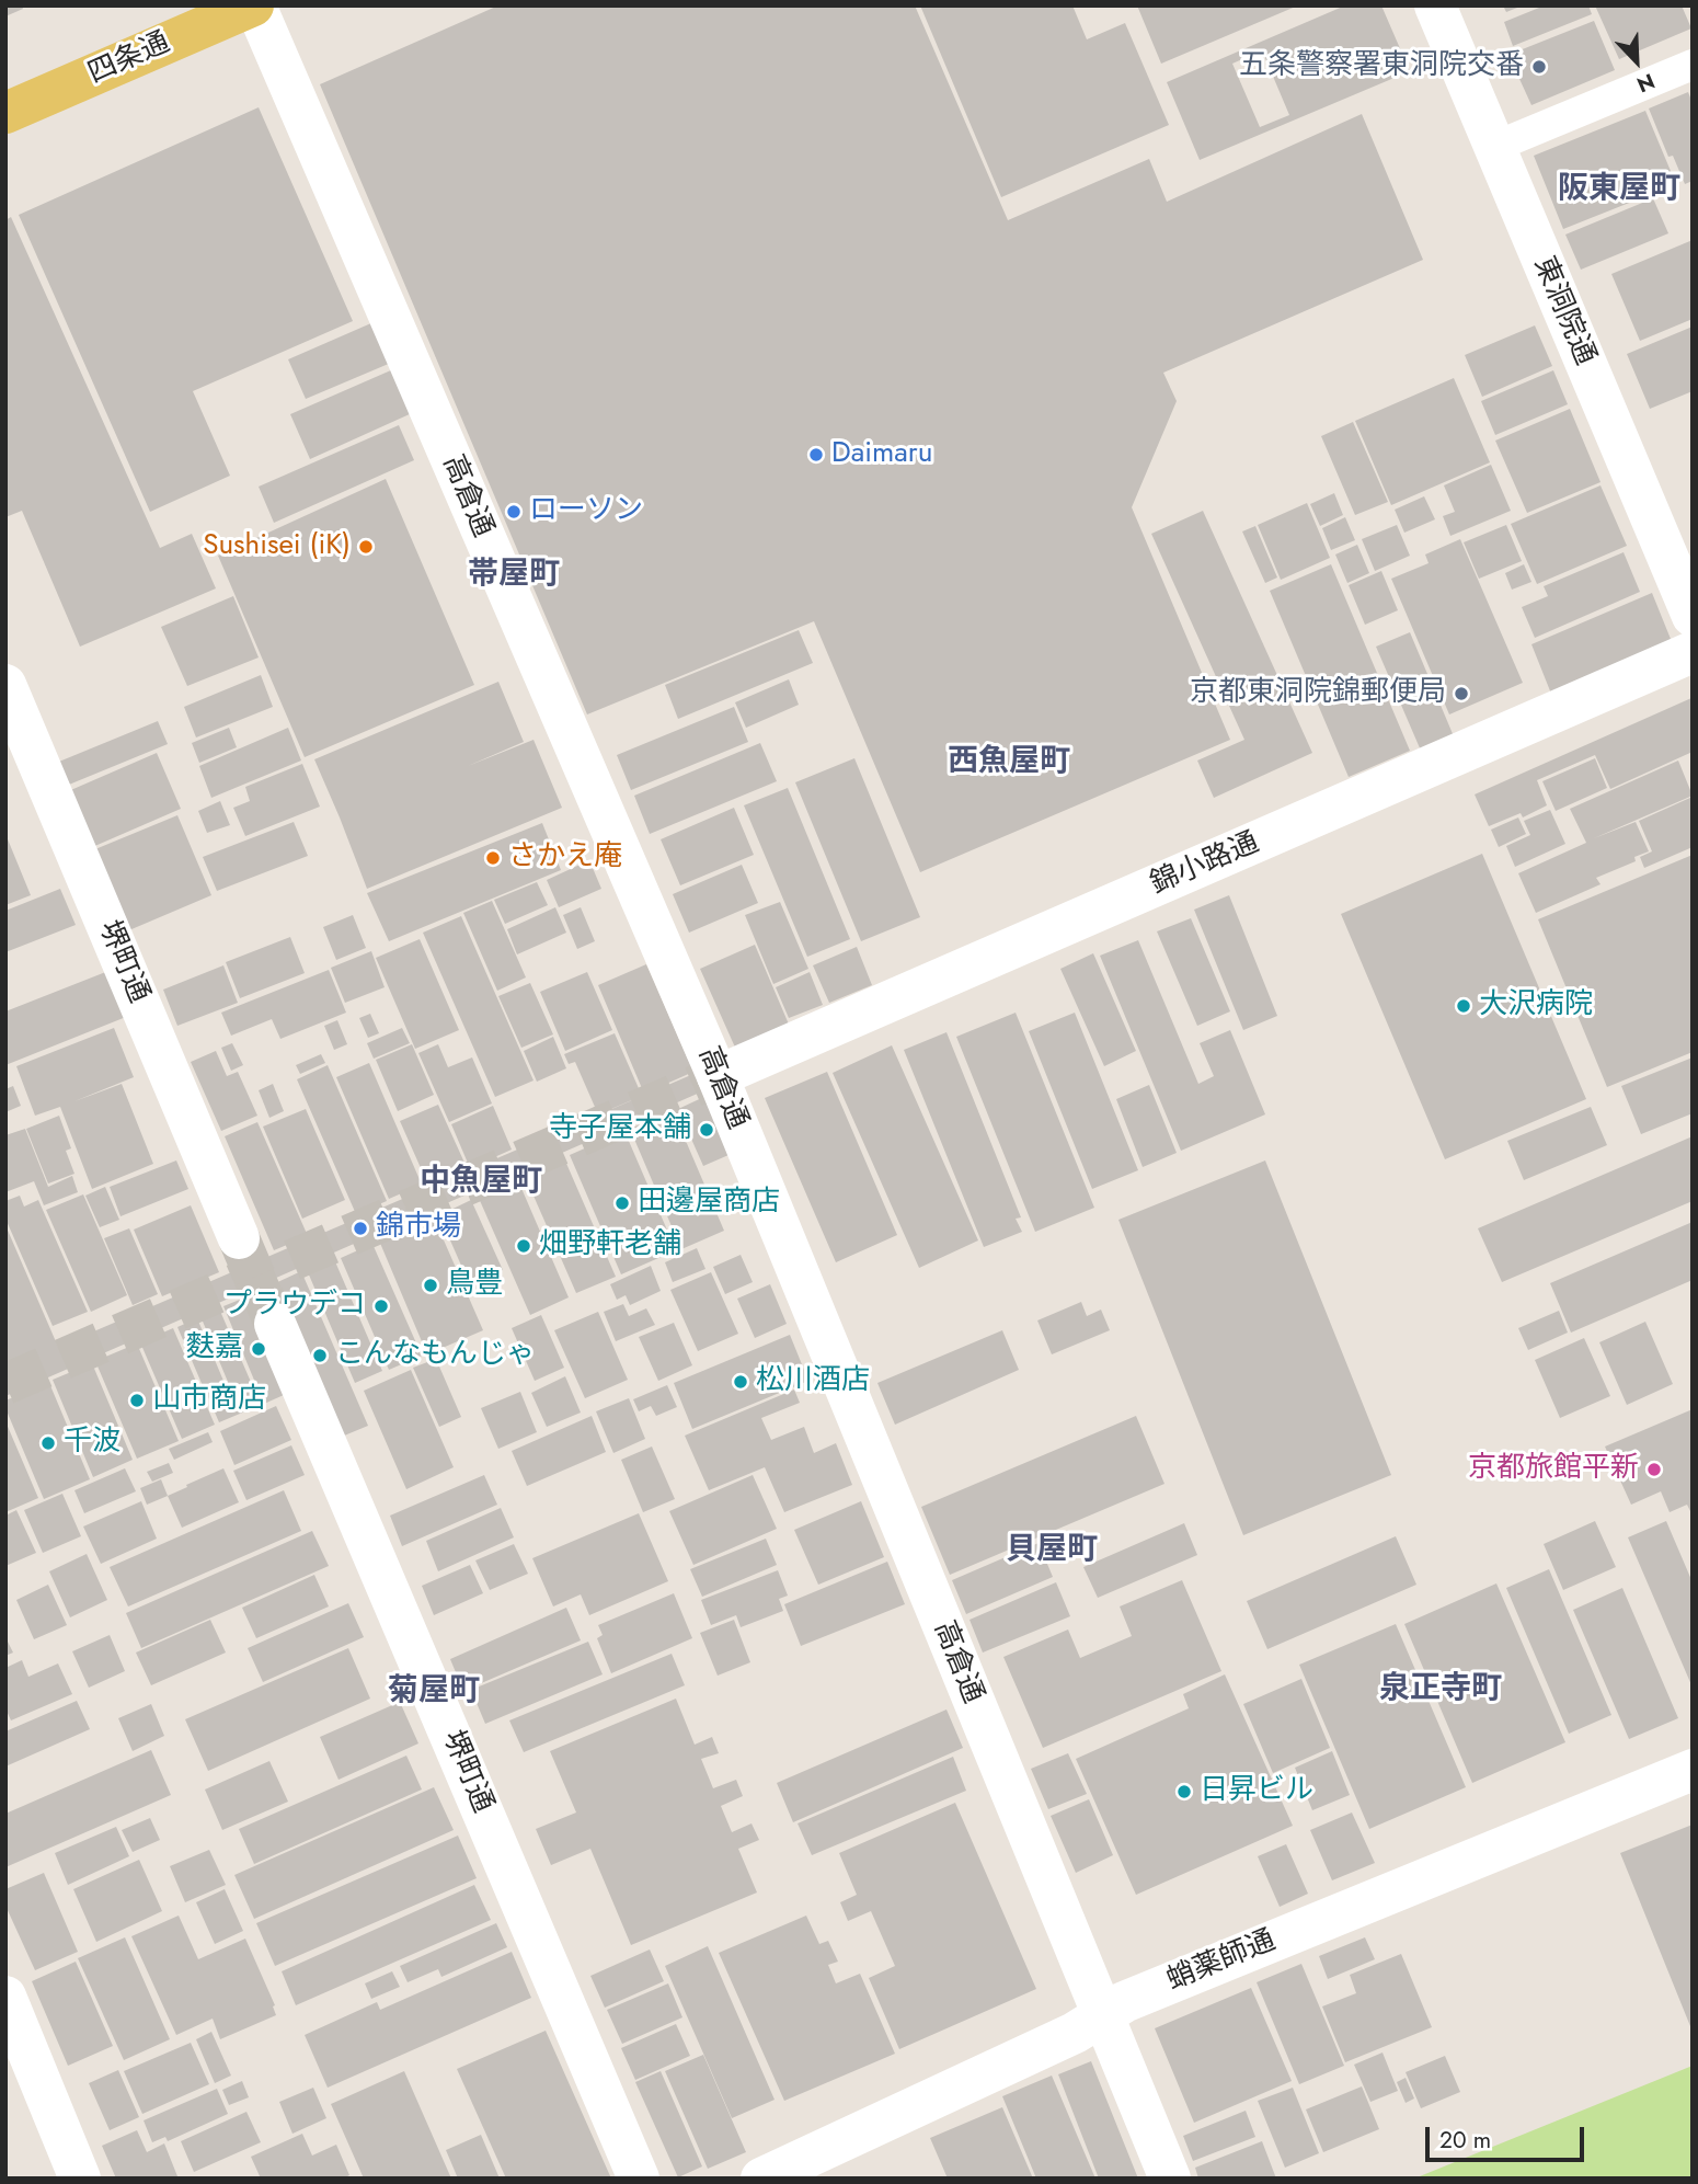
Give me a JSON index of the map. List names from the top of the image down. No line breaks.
{"streets":{"main road":["四条通"],"street":["東洞院通","高倉通","錦小路通","堺町通","蛸薬師通"]},"crossings":[["四条通","高倉通"],["高倉通","錦小路通"],["高倉通","蛸薬師通"]],"districts":["阪東屋町","帯屋町","西魚屋町","中魚屋町","貝屋町","泉正寺町","菊屋町"],"places":["五条警察署東洞院交番","Daimaru","ローソン","Sushisei (iK)","京都東洞院錦郵便局","さかえ庵","大沢病院","寺子屋本舗","田邊屋商店","錦市場","畑野軒老舗","鳥豊","プラウデコ","麩嘉","こんなもんじゃ","松川酒店","山市商店","千波","京都旅館平新","日昇ビル"],"scale_bar":"20 m","north":"bottom right"}
